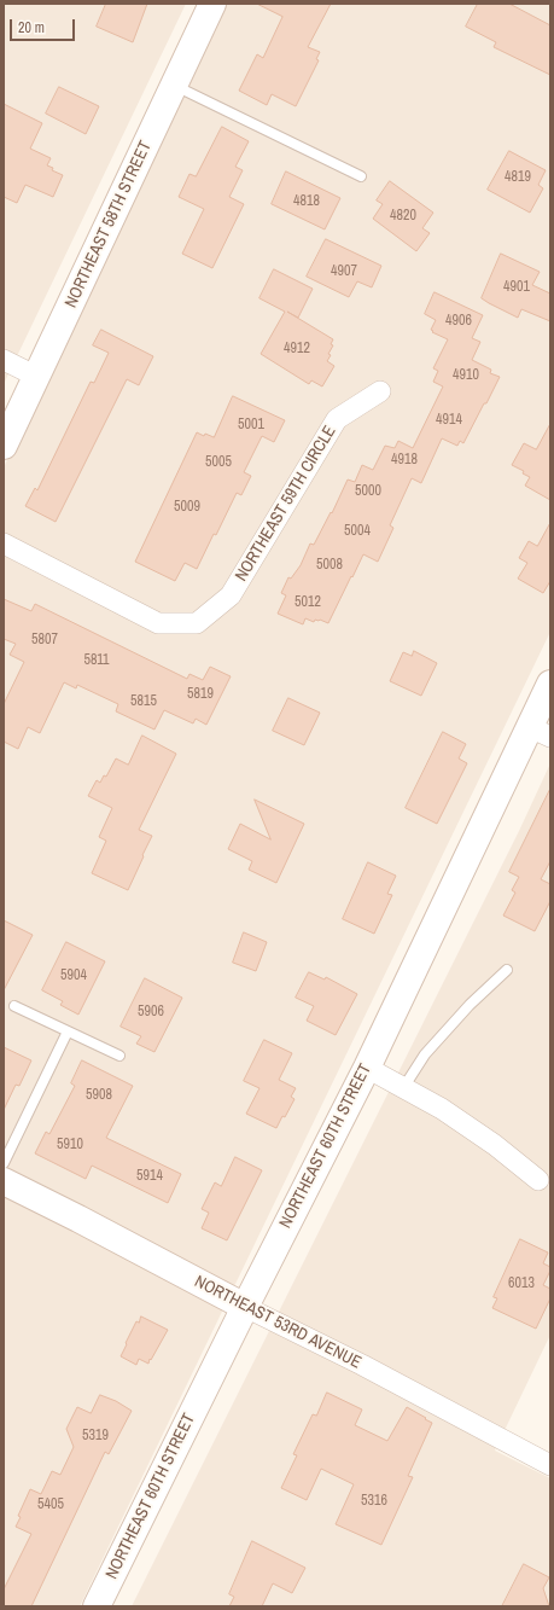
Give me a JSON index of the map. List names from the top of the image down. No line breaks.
{"streets":{"street":["NORTHEAST 58TH STREET","NORTHEAST 59TH CIRCLE","NORTHEAST 60TH STREET","NORTHEAST 53RD AVENUE"]},"crossings":[["NORTHEAST 60TH STREET","NORTHEAST 53RD AVENUE"]],"house_numbers":["4819","4818","4820","4907","4901","4906","4912","4910","4914","5001","4918","5005","5000","5009","5004","5008","5012","5807","5811","5819","5815","5904","5906","5908","5910","5914","6013","5319","5316","5405"],"scale_bar":"20 m"}
